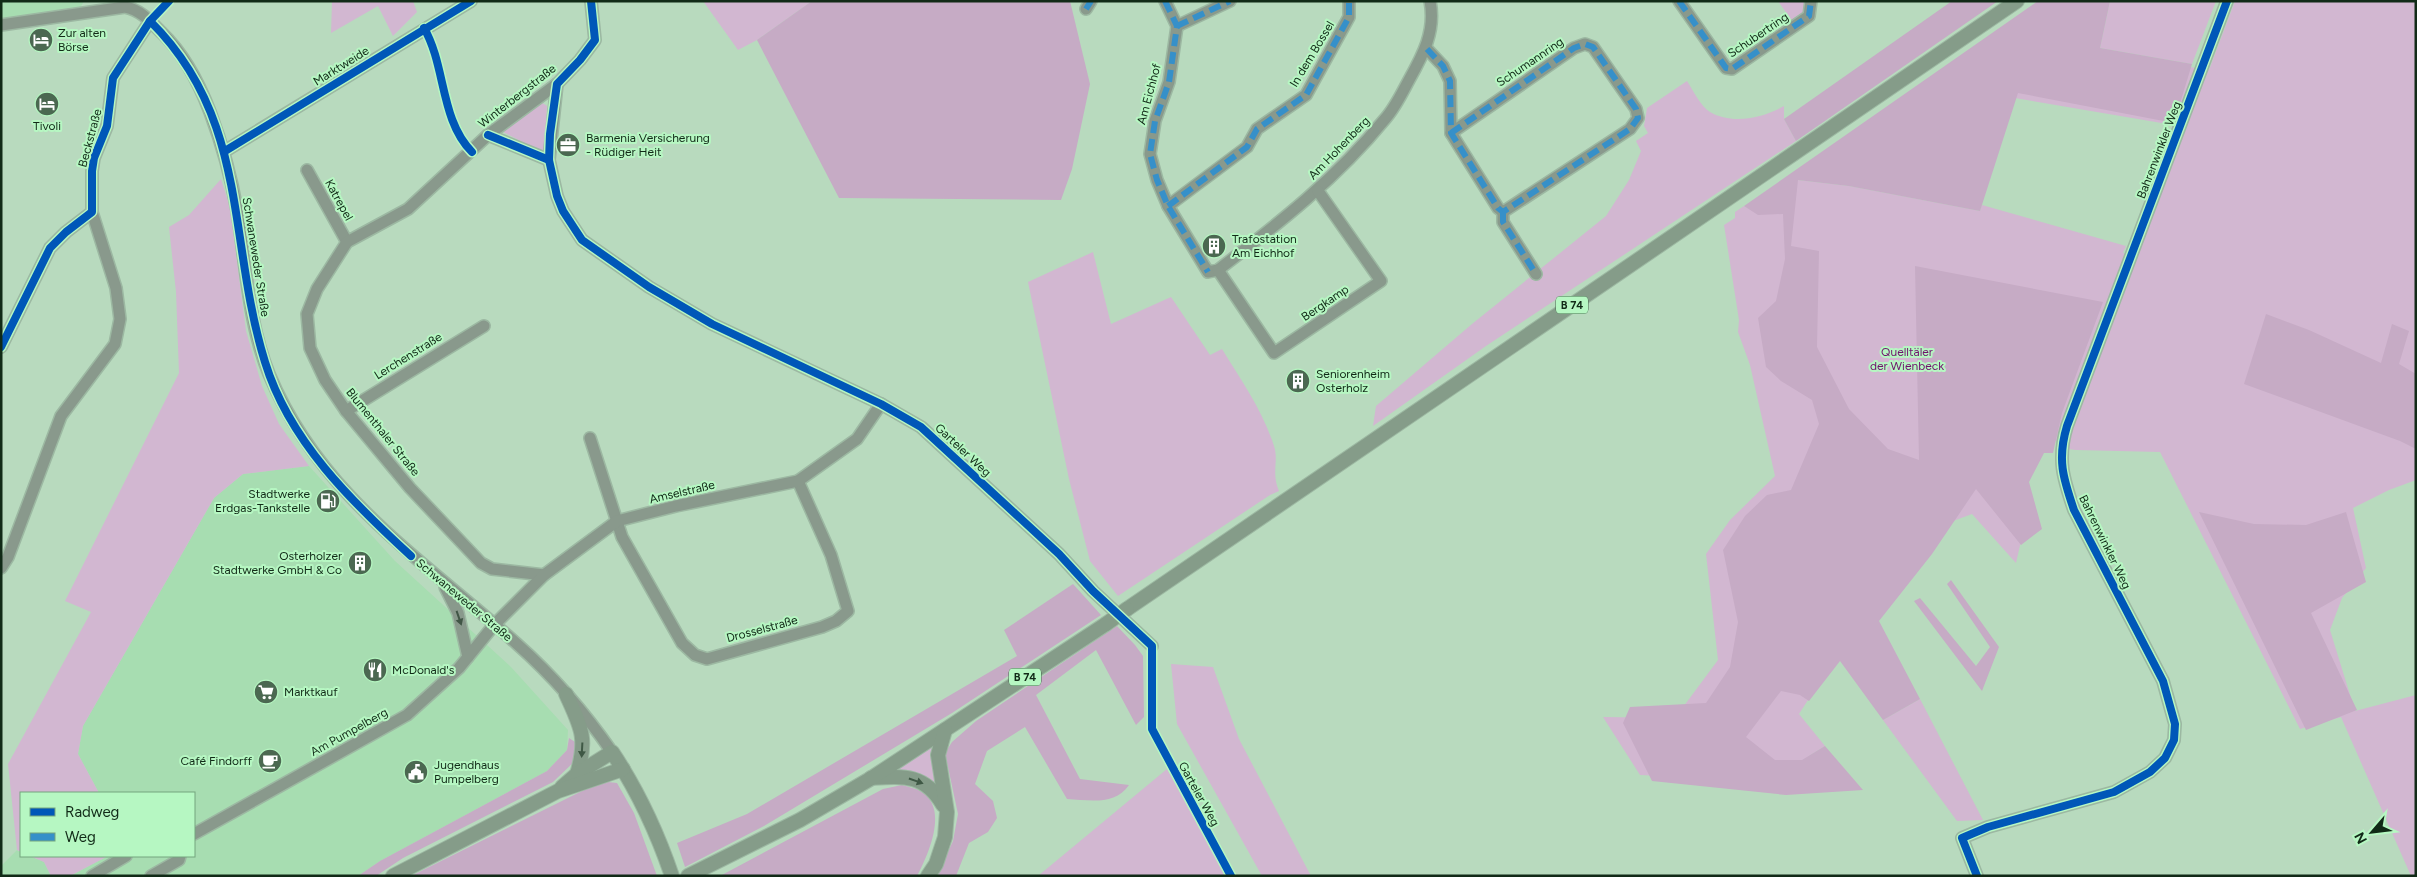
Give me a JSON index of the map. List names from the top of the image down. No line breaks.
{"streets":{"main road":["Schwaneweder Straße","B 74"],"street":["Schubertring","In dem Bossel","Schumannring","Marktweide","Am Eichhof","Winterbergstraße","Beckstraße","Am Hohenberg","Bahrenwinkler Weg","Katrepel","Bergkamp","Lerchenstraße","Blumenthaler Straße","Garteler Weg","Amselstraße","Drosselstraße","Am Pumpelberg"]},"crossings":[["In dem Bossel","Am Eichhof"],["Marktweide","Schwaneweder Straße"],["Am Eichhof","Am Hohenberg"],["Am Eichhof","Bergkamp"],["Winterbergstraße","Katrepel"],["Winterbergstraße","Blumenthaler Straße"],["Winterbergstraße","Garteler Weg"],["Beckstraße","Schwaneweder Straße"],["Am Hohenberg","Bergkamp"],["Katrepel","Blumenthaler Straße"],["Schwaneweder Straße","Amselstraße"],["Schwaneweder Straße","Am Pumpelberg"],["Lerchenstraße","Blumenthaler Straße"],["Blumenthaler Straße","Amselstraße"],["Garteler Weg","Amselstraße"],["Amselstraße","Drosselstraße"],["Amselstraße","Am Pumpelberg"]],"parks":["Quelltäler der Wienbeck"],"places":{"hotel":["Zur alten Börse","Tivoli"],"office":["Barmenia Versicherung - Rüdiger Heit"],"building":["Trafostation Am Eichhof","Seniorenheim Osterholz","Osterholzer Stadtwerke GmbH & Co"],"fuel station":["Stadtwerke Erdgas-Tankstelle"],"restaurant":["McDonald's"],"supermarket":["Marktkauf"],"cafe":["Café Findorff"],"public building":["Jugendhaus Pumpelberg"]},"legend":["Radweg","Weg"],"north":"bottom left"}
